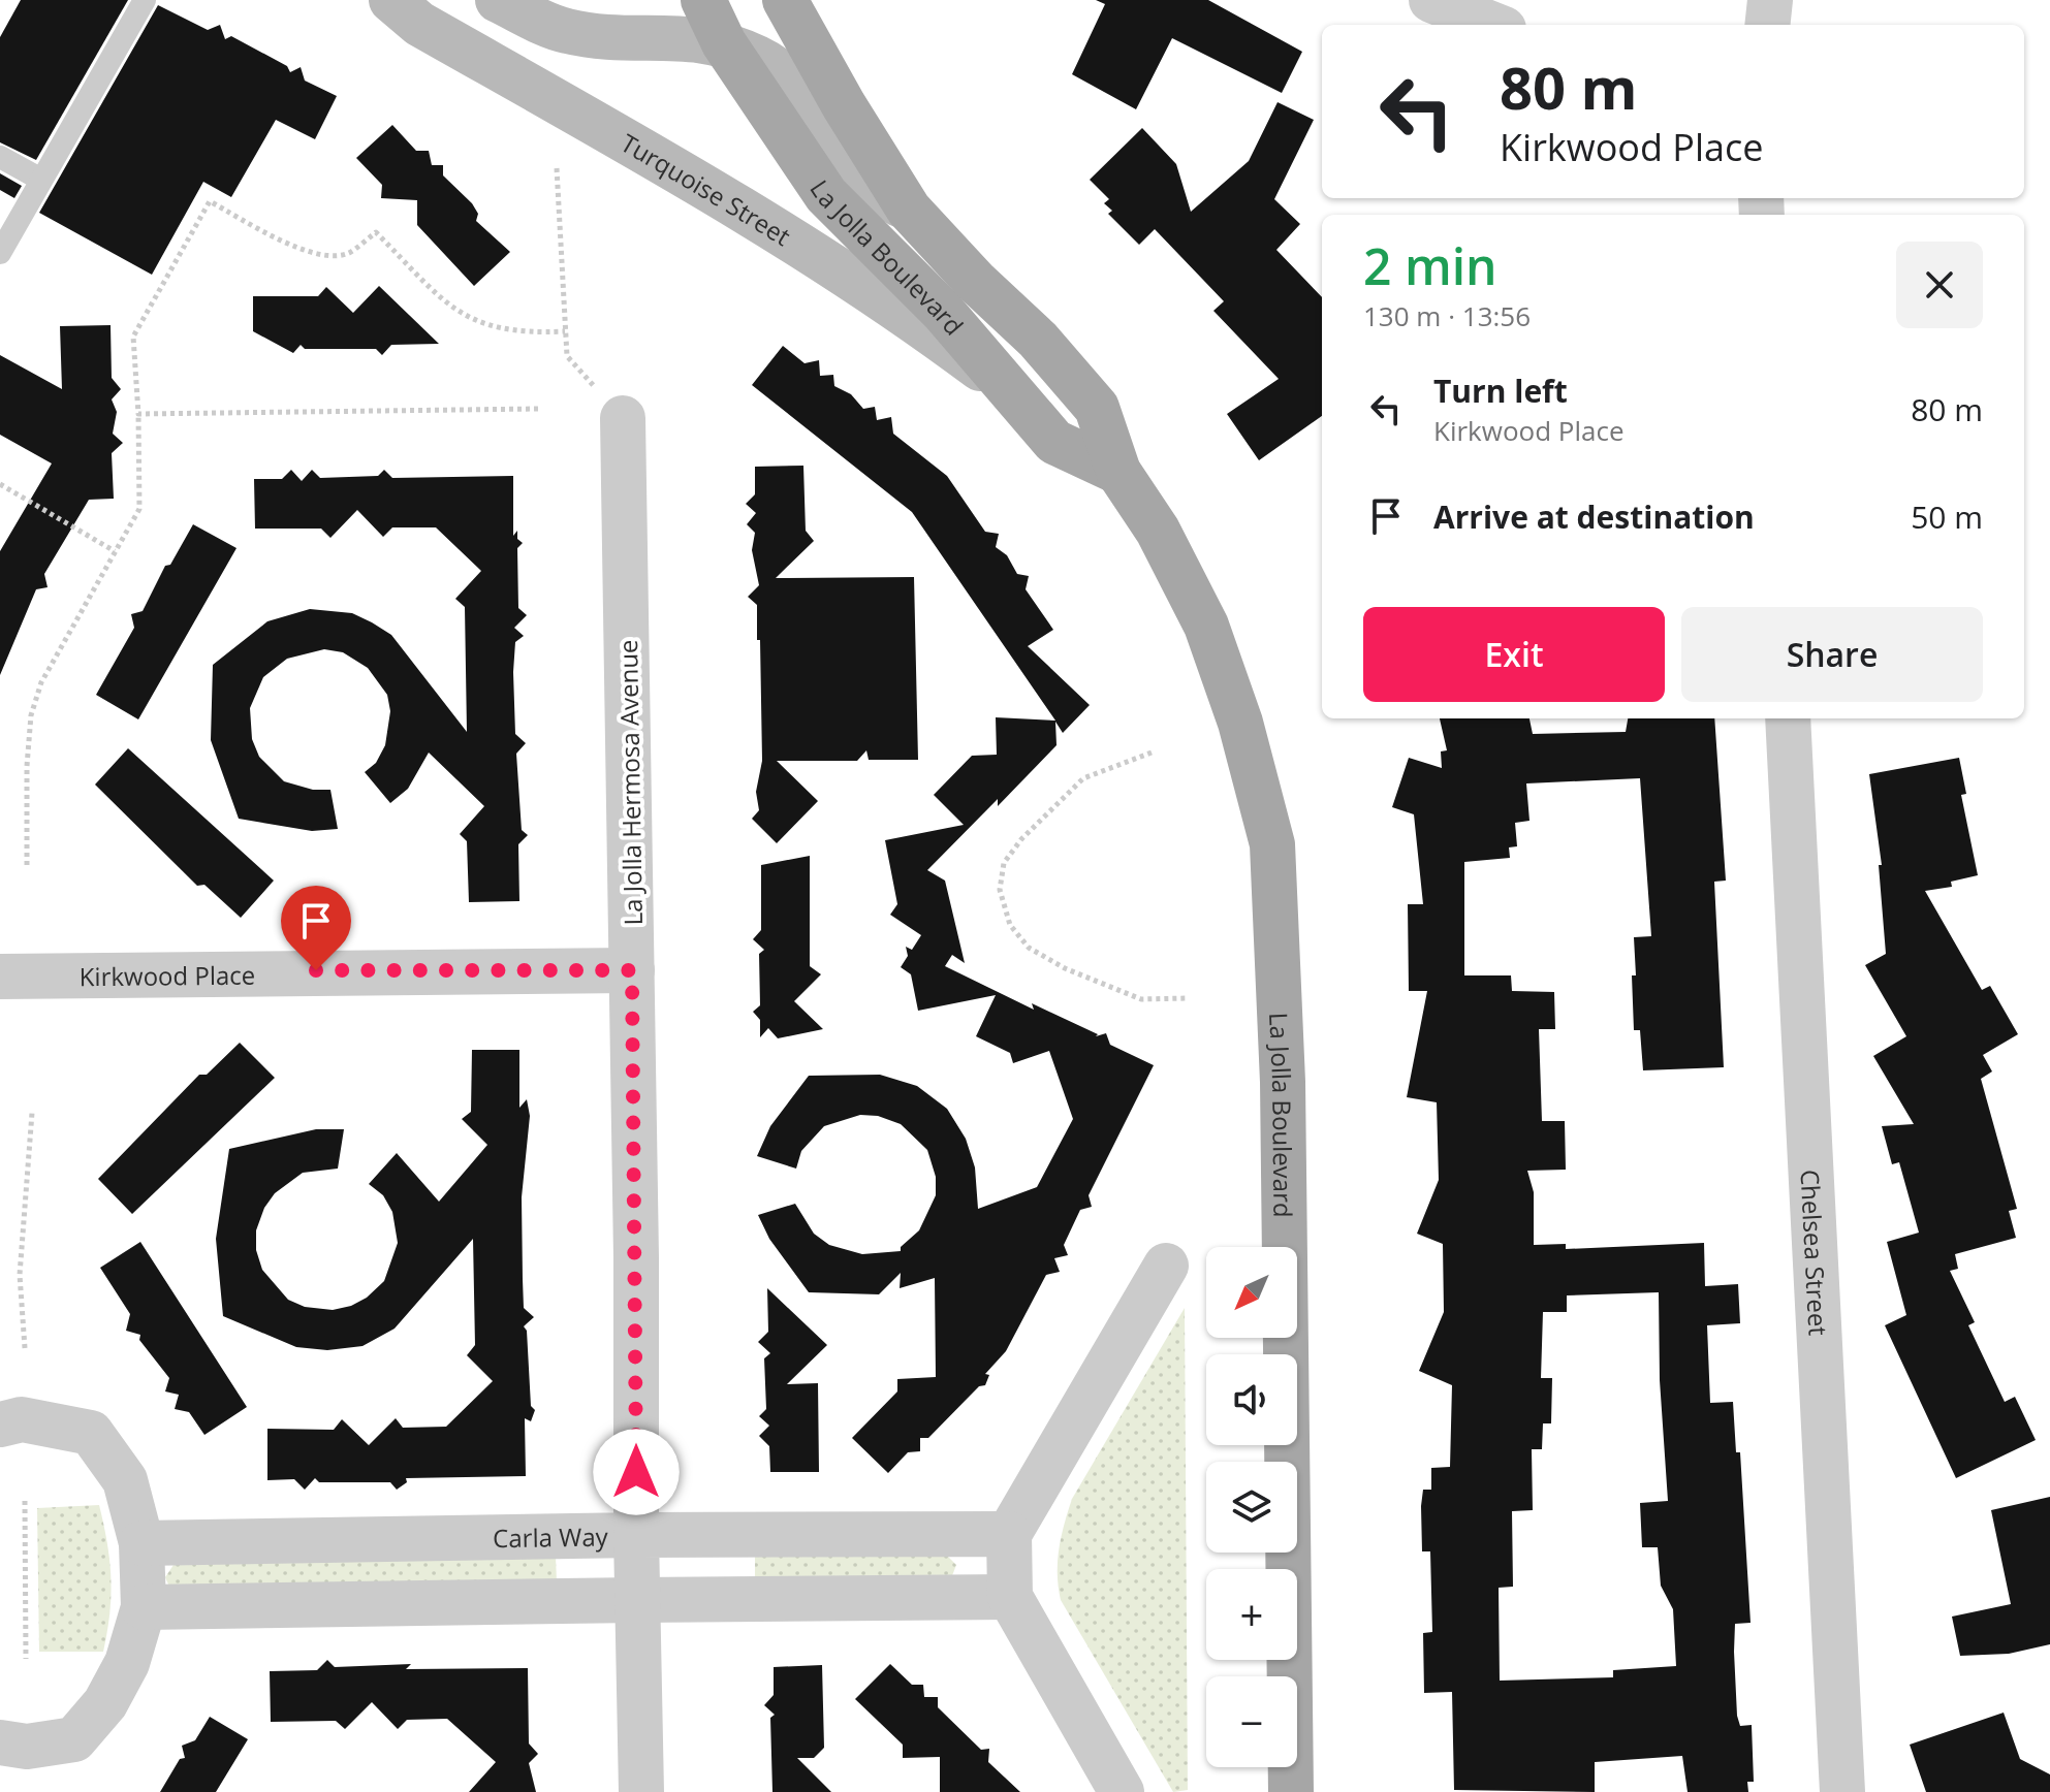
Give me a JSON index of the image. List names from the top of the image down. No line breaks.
{"streets":{"main road":["Turquoise Street","La Jolla Boulevard"],"street":["La Jolla Hermosa Avenue","Kirkwood Place","Chelsea Street","Carla Way"]},"crossings":[["Turquoise Street","La Jolla Boulevard"],["La Jolla Hermosa Avenue","Kirkwood Place"],["La Jolla Hermosa Avenue","Carla Way"]],"north":"bottom left","page":{"turn":["80 m","Kirkwood Place"],"heading":["2 min","130 m · 13:56"],"list":[{"name":"Turn left","note":"Kirkwood Place","value":"80 m"},{"name":"Arrive at destination","value":"50 m"}],"buttons":["Exit","Share"],"map_buttons":["+","−"]}}
